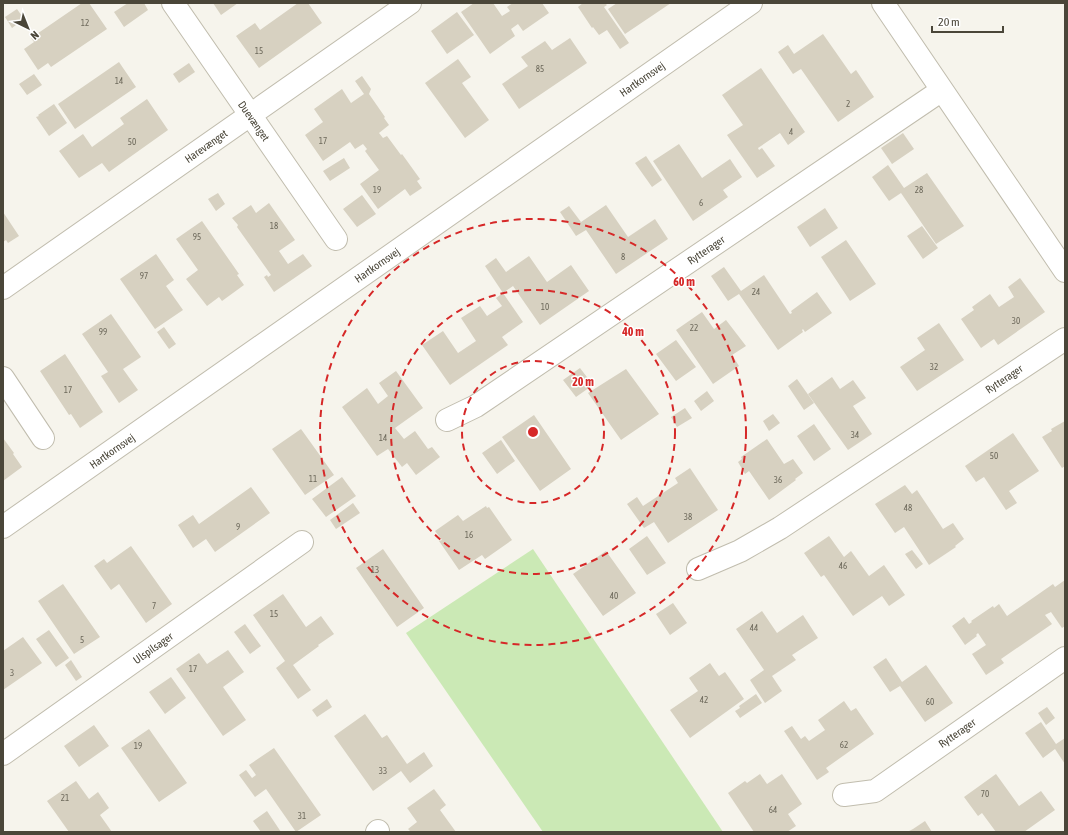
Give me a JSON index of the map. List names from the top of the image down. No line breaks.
{"streets":{"street":["Hartkornsvej","Duevænget","Harevænget","Rytterager","Ulspilsager"]},"crossings":[["Duevænget","Harevænget"]],"house_numbers":["12","15","85","14","2","4","17","50","19","28","6","18","95","8","97","24","10","30","22","99","32","17","34","14","50","11","36","48","38","9","16","46","13","40","7","15","44","5","17","3","42","60","62","19","33","70","21","64","31"],"scale_bar":"20 m","north":"bottom right","rings":["60 m","40 m","20 m"]}
